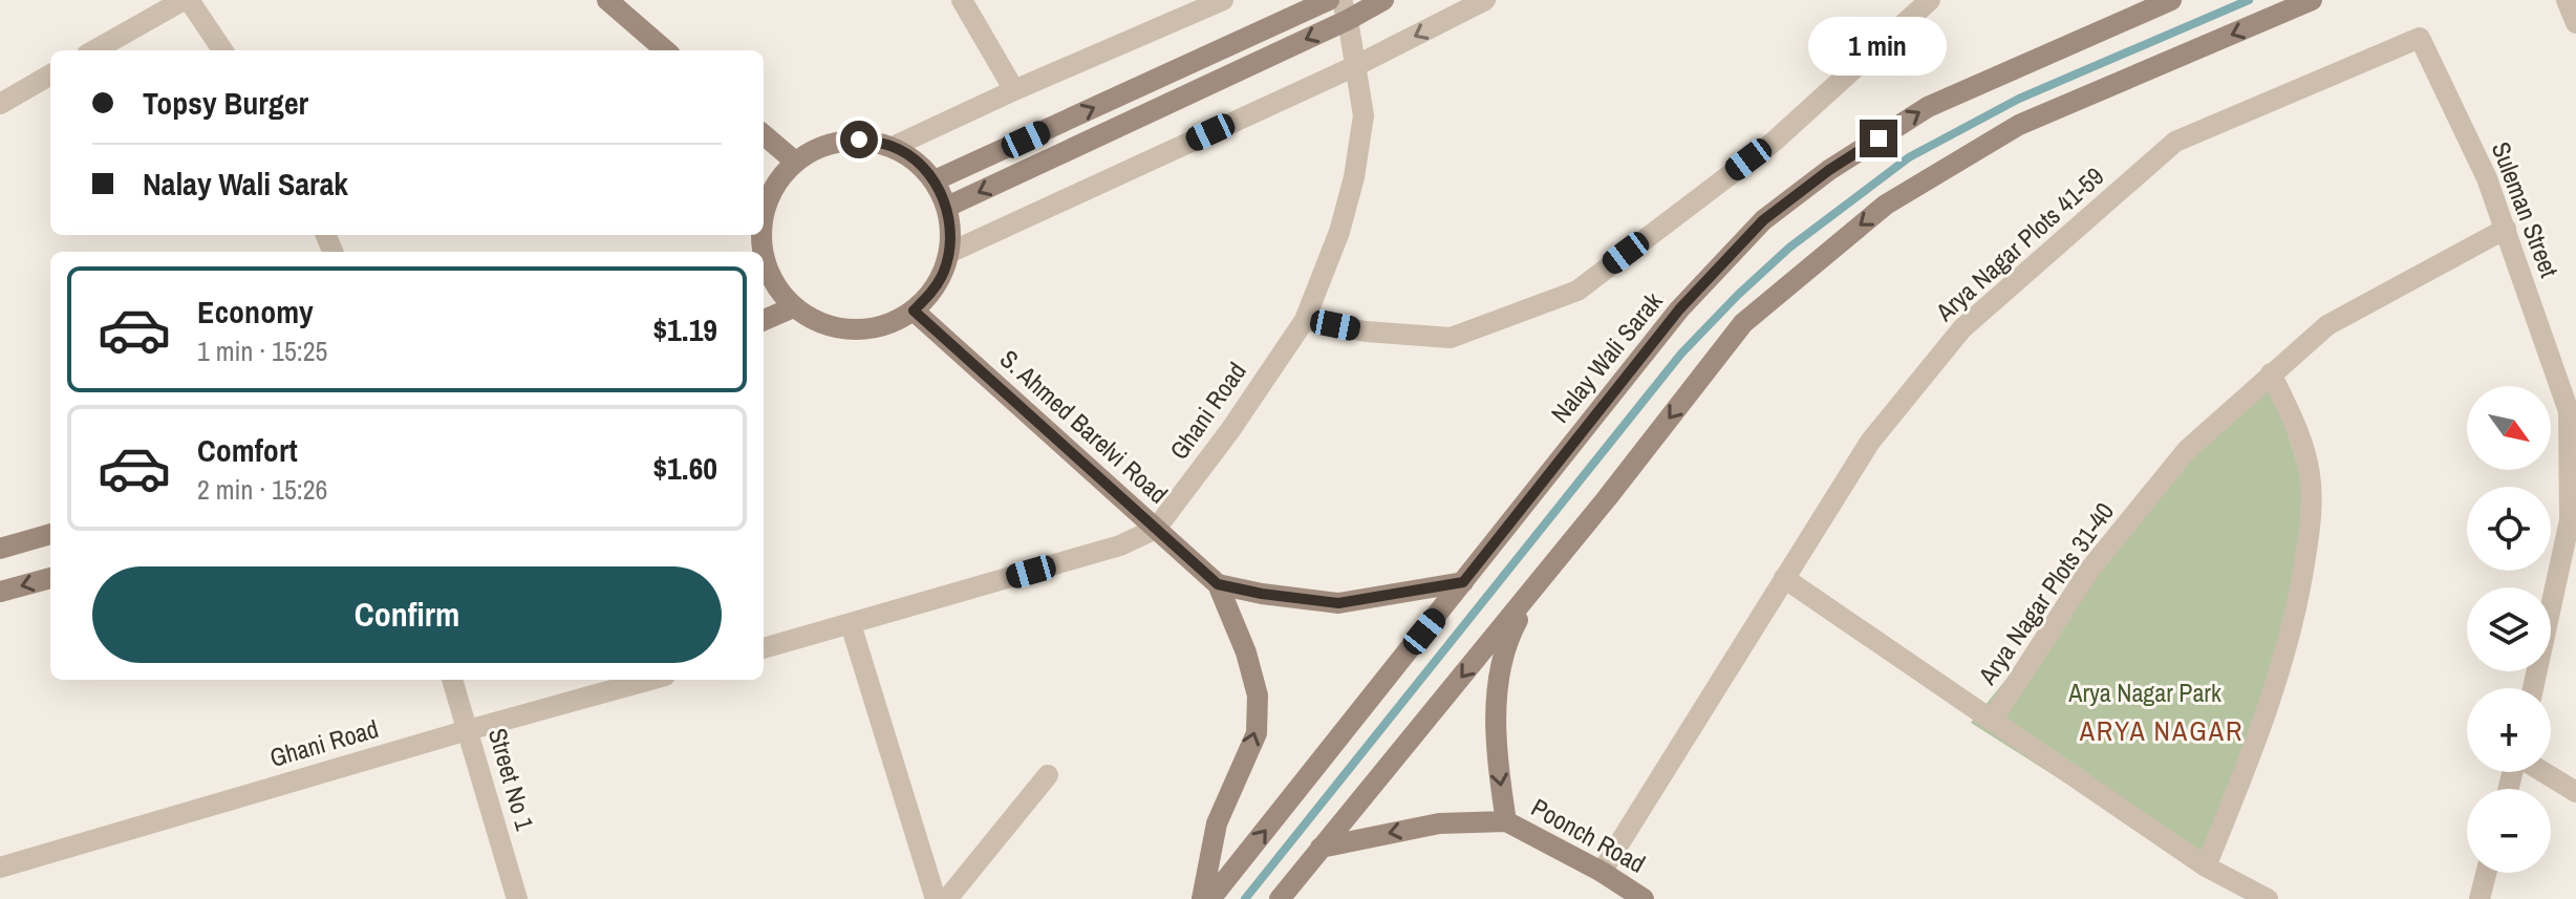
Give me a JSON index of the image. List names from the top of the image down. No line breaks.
{"streets":{"main road":["Nalay Wali Sarak","S. Ahmed Barelvi Road","Poonch Road"],"street":["Suleman Street","Arya Nagar Plots 41-59","Ghani Road","Arya Nagar Plots 31-40","Street No 1"]},"crossings":[["Suleman Street","Arya Nagar Plots 41-59"],["Suleman Street","Arya Nagar Plots 31-40"],["Arya Nagar Plots 41-59","Poonch Road"],["Nalay Wali Sarak","S. Ahmed Barelvi Road"],["Ghani Road","S. Ahmed Barelvi Road"],["Ghani Road","Street No 1"]],"districts":["ARYA NAGAR"],"parks":["Arya Nagar Park"],"north":"bottom right","page":{"bubble":"1 min","banner":["Topsy Burger","Nalay Wali Sarak"],"list":[{"name":"Economy","note":"1 min · 15:25","value":"$1.19"},{"name":"Comfort","note":"2 min · 15:26","value":"$1.60"}],"map_buttons":["+","−"],"buttons":"Confirm"}}
